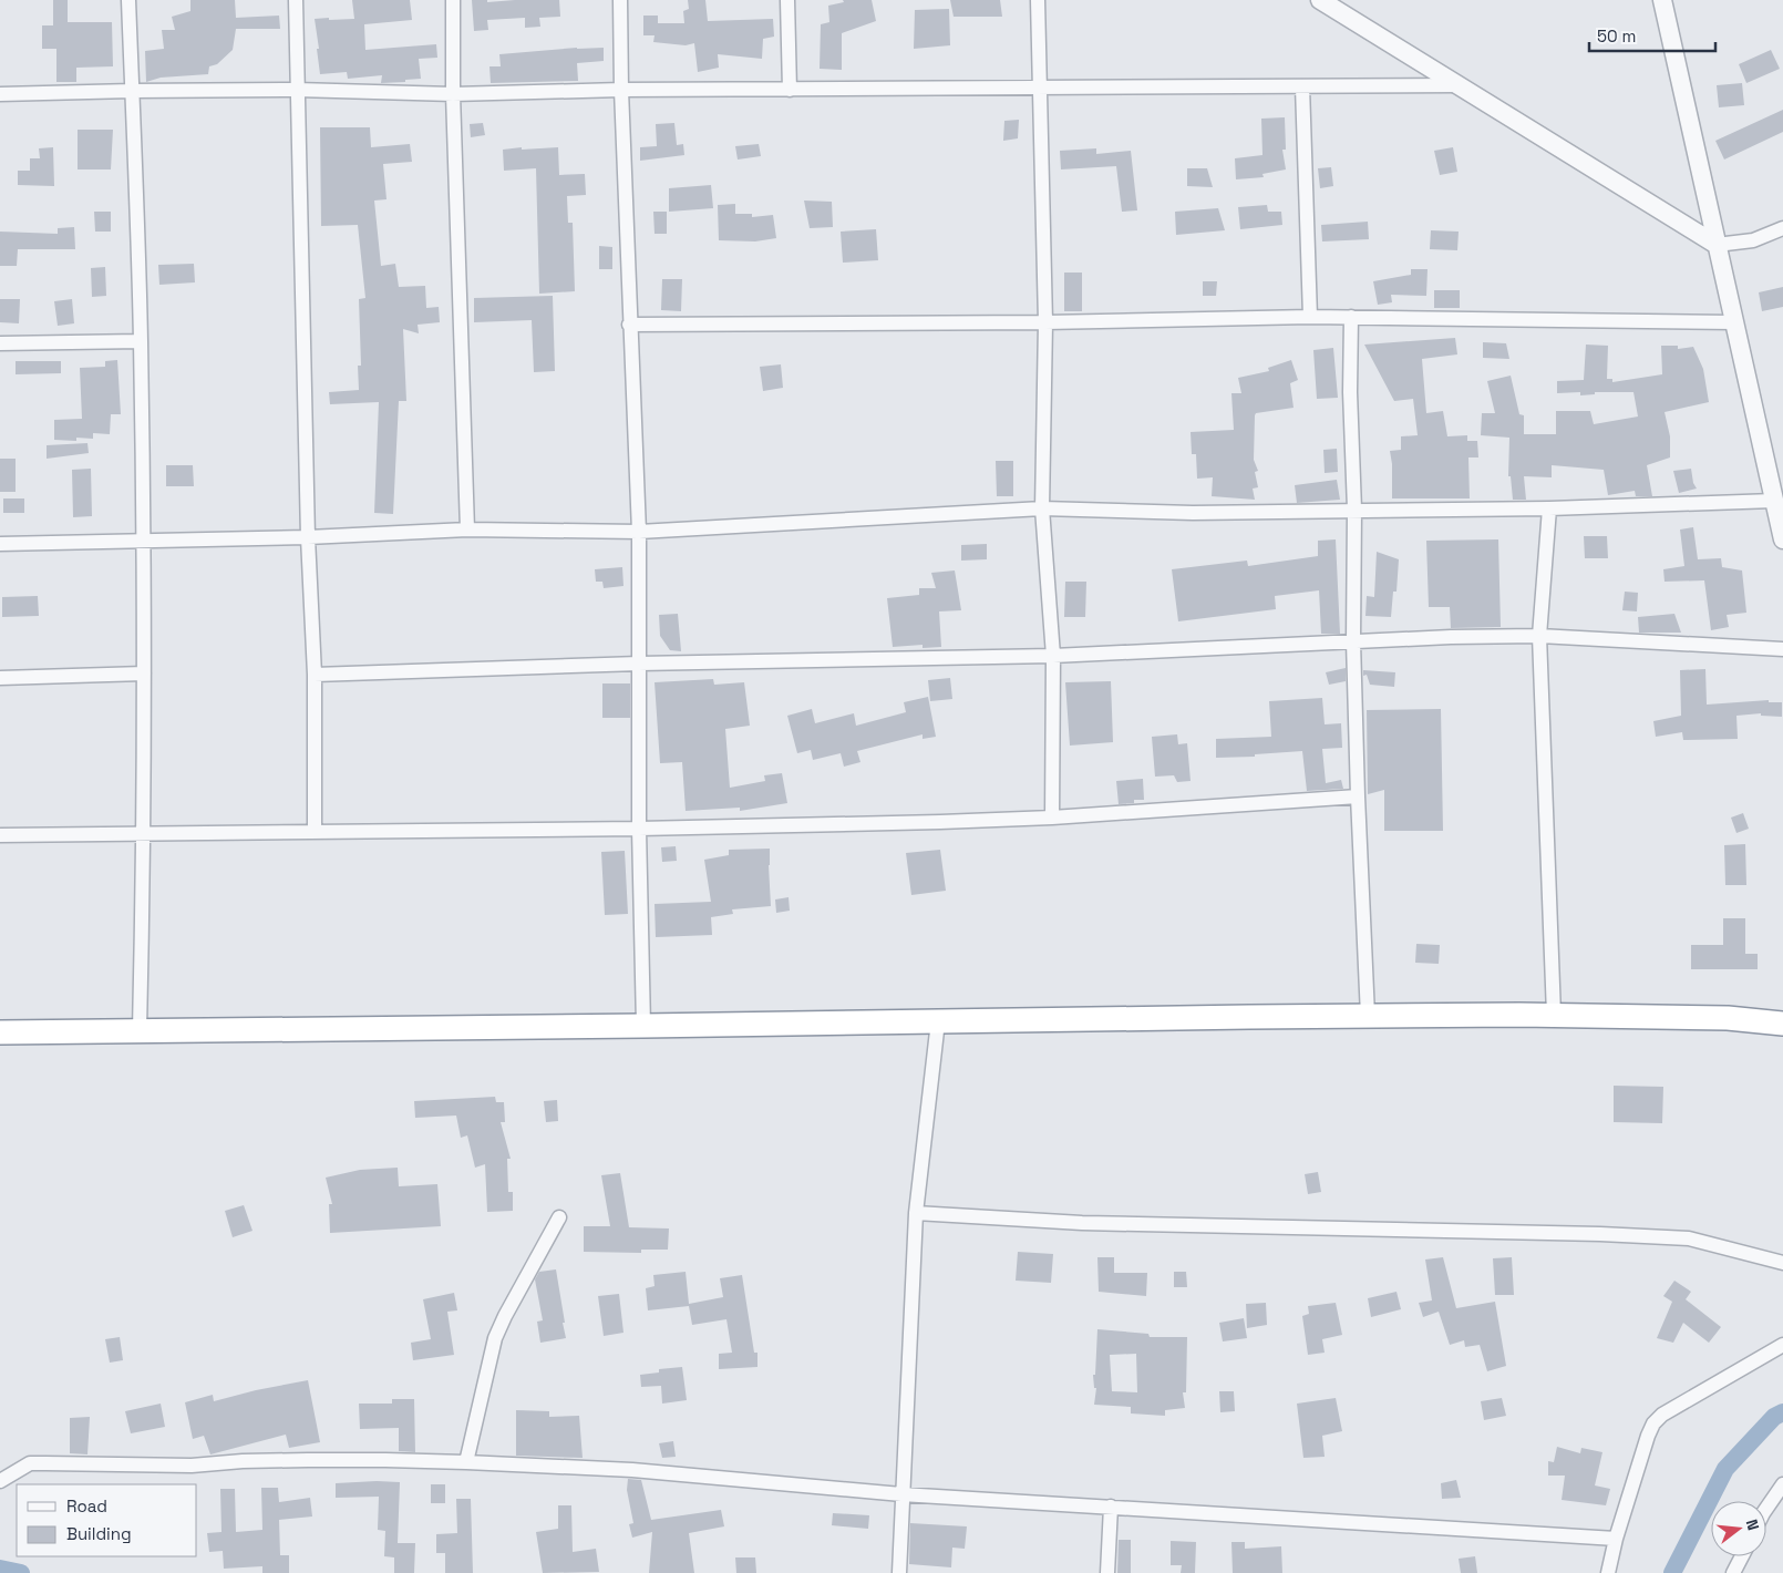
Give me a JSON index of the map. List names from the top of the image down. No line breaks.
{"legend":["Road","Building"],"scale_bar":"50 m","north":"right"}
